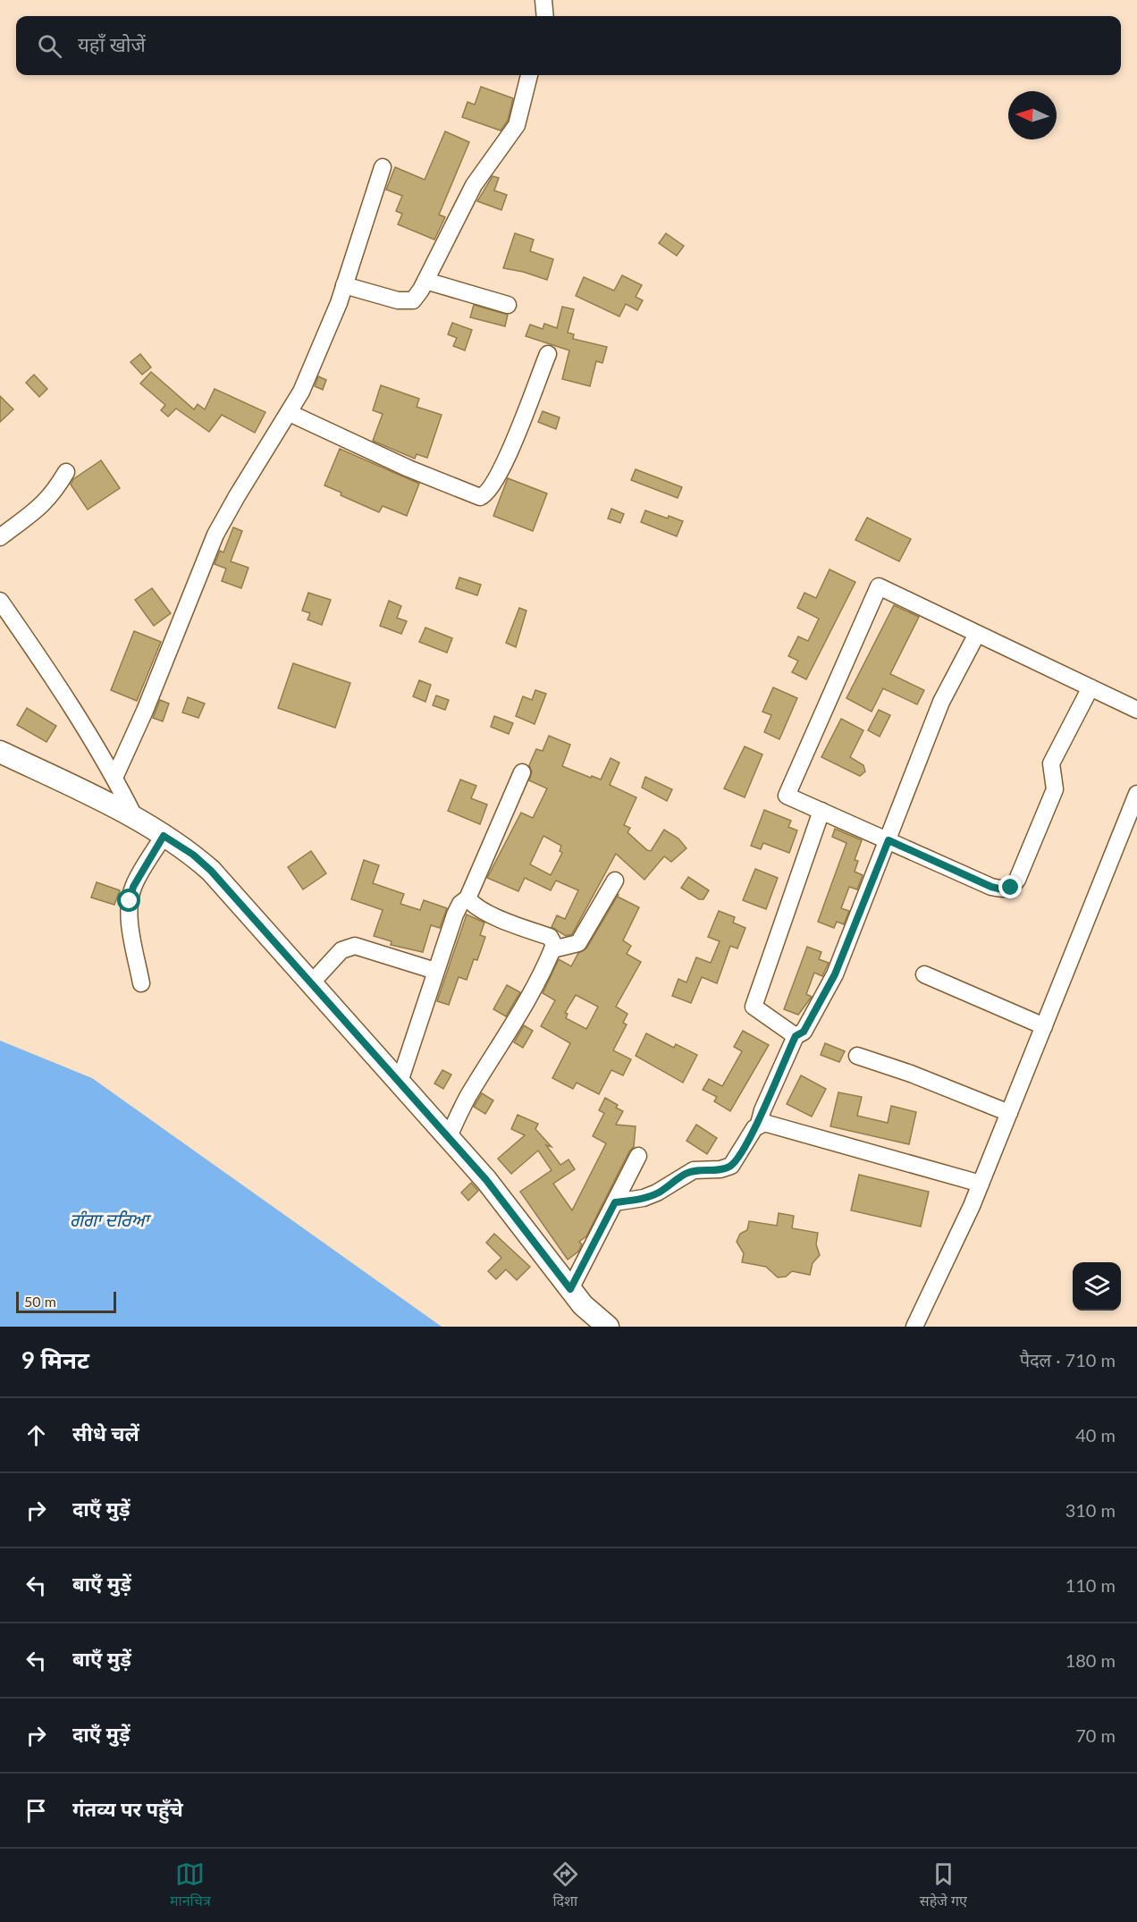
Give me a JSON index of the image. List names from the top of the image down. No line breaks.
{"water":["ਗੰਗਾ ਦਰਿਆ"],"scale_bar":"50 m","north":"left","page":{"search":"यहाँ खोजें","scale":"50 m","heading":["9 मिनट","पैदल · 710 m"],"list":[["सीधे चलें","40 m"],["दाएँ मुड़ें","310 m"],["बाएँ मुड़ें","110 m"],["बाएँ मुड़ें","180 m"],["दाएँ मुड़ें","70 m"],"गंतव्य पर पहुँचे"],"nav":["मानचित्र","दिशा","सहेजे गए"]}}
